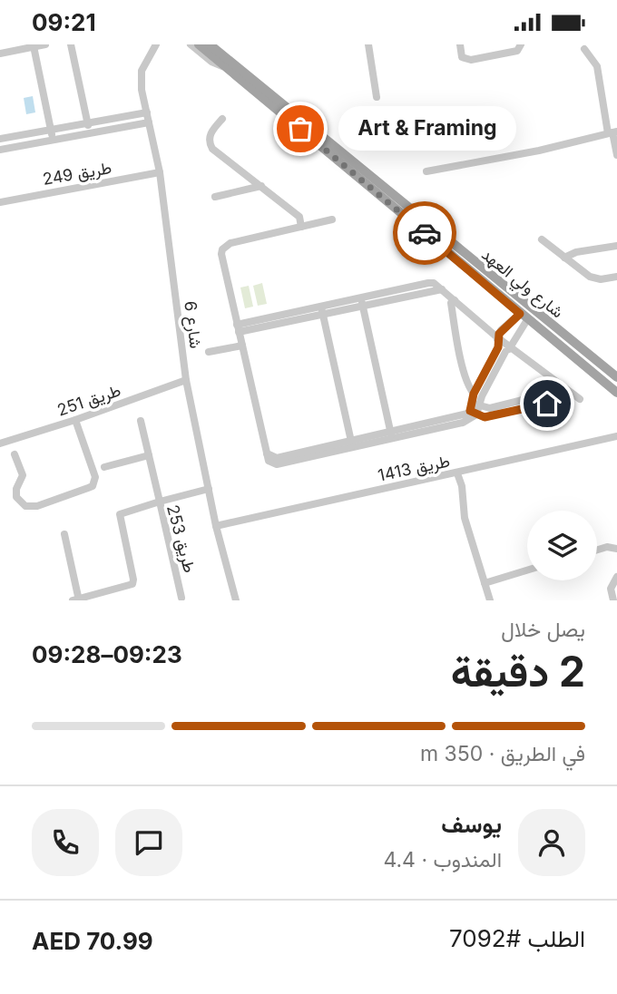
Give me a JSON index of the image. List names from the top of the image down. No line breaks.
{"streets":{"main road":["شارع ولي العهد"],"street":["طريق 249","شارع 6","طريق 251","طريق 1413","طريق 253"]},"crossings":[["طريق 249","شارع 6"],["شارع 6","طريق 251"],["شارع 6","طريق 1413"]],"places":["Art & Framing"],"page":{"status":"09:21","bubble":"Art & Framing","heading":["2 دقيقة","يصل خلال","09:23–09:28"],"panel":["يوسف","المندوب · 4.4","الطلب #7092","AED 70.99"],"bar":"في الطريق · 350 m"}}
